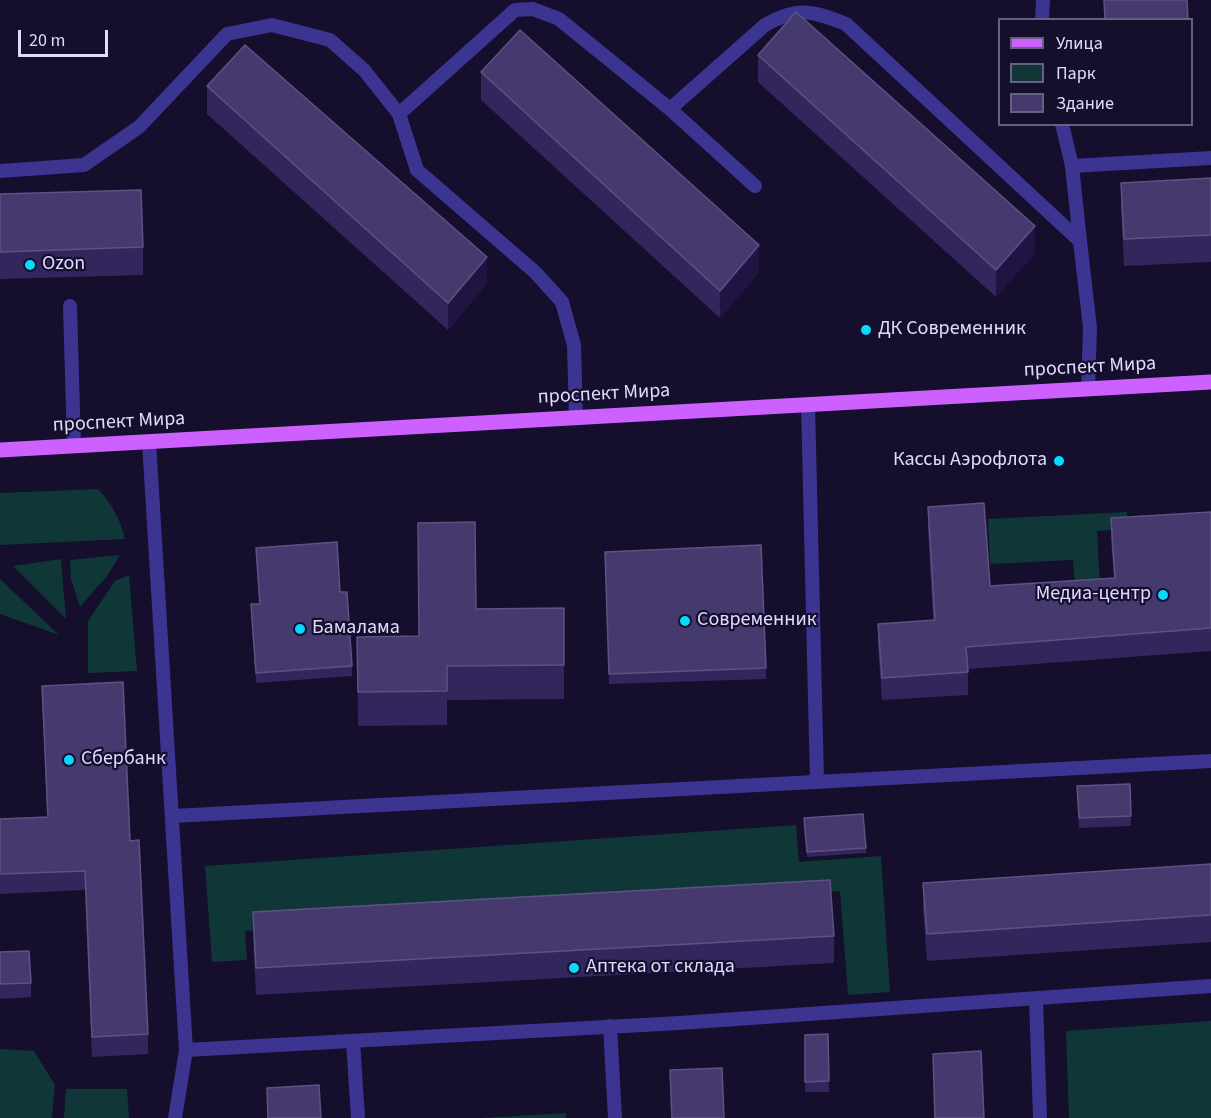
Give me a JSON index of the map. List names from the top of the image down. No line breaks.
{"streets":{"main road":["проспект Мира"]},"places":["Ozon","ДК Современник","Кассы Аэрофлота","Медиа-центр","Современник","Бамалама","Сбербанк","Аптека от склада"],"legend":["Улица","Парк","Здание"],"scale_bar":"20 m"}
